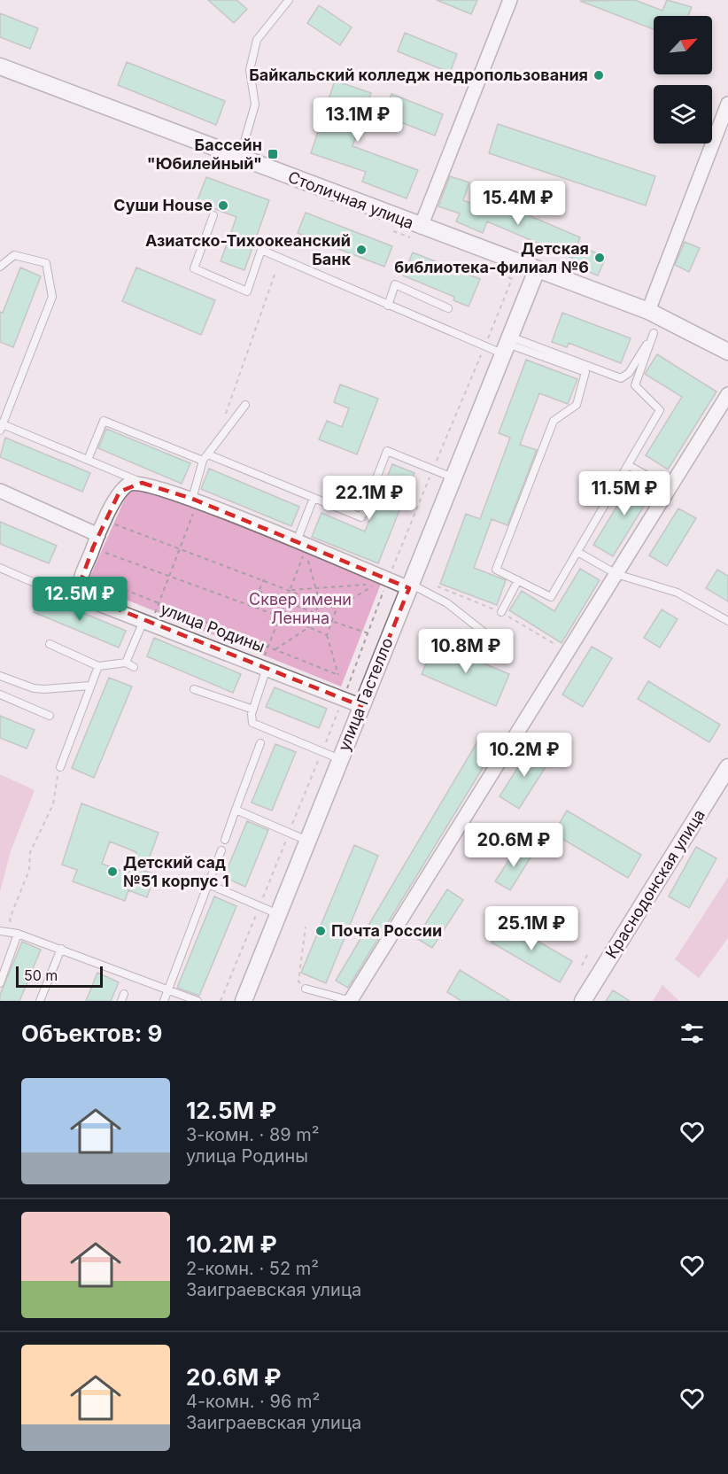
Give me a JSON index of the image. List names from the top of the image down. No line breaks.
{"streets":{"street":["Столичная улица","улица Родины","улица Гастелло","Краснодонская улица"]},"crossings":[["Столичная улица","улица Гастелло"],["улица Родины","улица Гастелло"]],"parks":["Сквер имени Ленина"],"places":{"other":["Байкальский колледж недропользования","Суши House","Азиатско-Тихоокеанский Банк","Детская библиотека-филиал №6","Детский сад №51 корпус 1","Почта России"],"transit":["Бассейн \"Юбилейный\""]},"scale_bar":"50 m","north":"top right","page":{"price":["13.1M ₽","15.4M ₽","11.5M ₽","22.1M ₽","12.5M ₽","10.8M ₽","10.2M ₽","20.6M ₽","25.1M ₽"],"scale":"50 m","heading":"Объектов: 9","list":[{"name":"12.5M ₽","note":"3-комн. · 89 m² · улица Родины"},{"name":"10.2M ₽","note":"2-комн. · 52 m² · Заиграевская улица"},{"name":"20.6M ₽","note":"4-комн. · 96 m² · Заиграевская улица"}]}}
